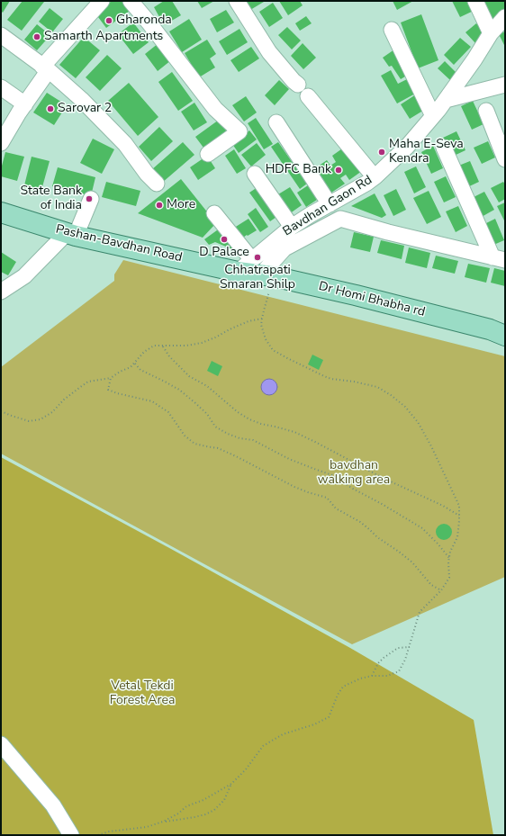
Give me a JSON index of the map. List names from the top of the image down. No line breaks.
{"streets":{"main road":["Pashan-Bavdhan Road","Dr Homi Bhabha rd"],"street":["Bavdhan Gaon Rd"]},"crossings":[["Bavdhan Gaon Rd","Pashan-Bavdhan Road"],["Bavdhan Gaon Rd","Dr Homi Bhabha rd"],["Pashan-Bavdhan Road","Dr Homi Bhabha rd"]],"parks":["bavdhan walking area","Vetal Tekdi Forest Area"],"places":["Gharonda","Samarth Apartments","Sarovar 2","Maha E-Seva Kendra","HDFC Bank","State Bank of India","More","D Palace","Chhatrapati Smaran Shilp"]}
